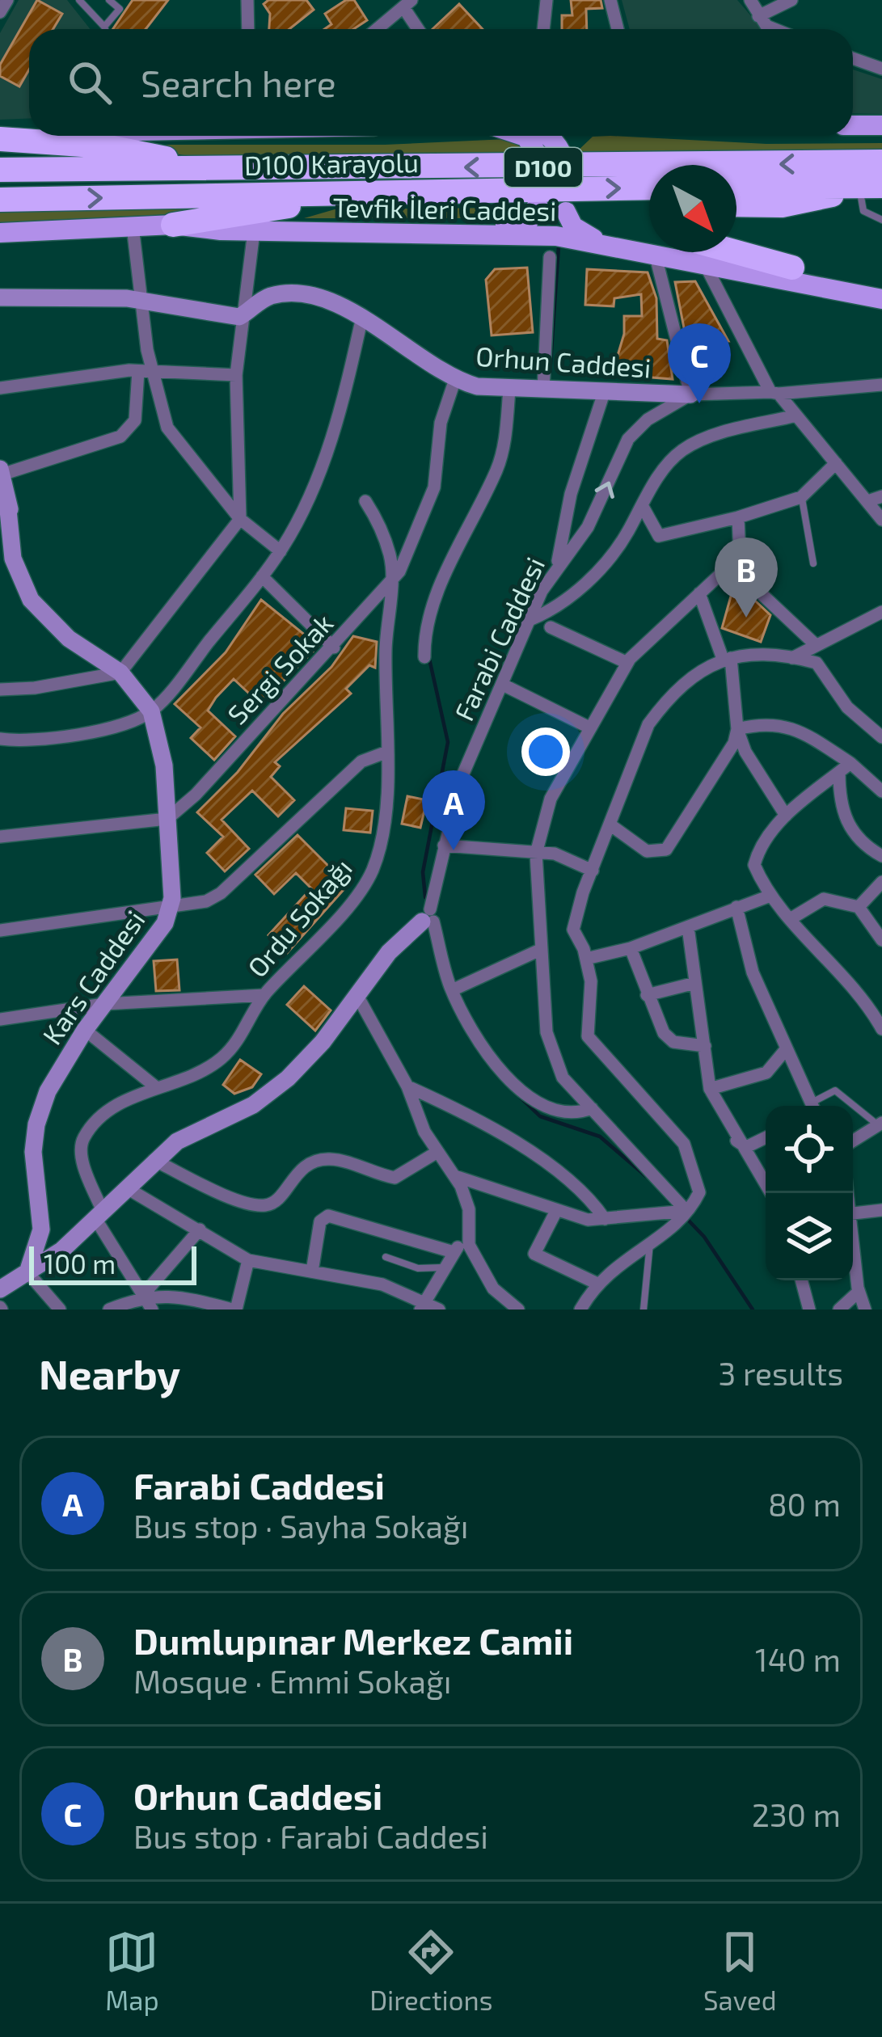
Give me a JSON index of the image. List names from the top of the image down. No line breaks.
{"streets":{"highway":["D100 Karayolu","D100"],"main road":["Tevfik İleri Caddesi"],"street":["Orhun Caddesi","Farabi Caddesi","Sergi Sokak","Ordu Sokağı","Kars Caddesi"]},"crossings":[["Orhun Caddesi","Farabi Caddesi"],["Orhun Caddesi","Sergi Sokak"],["Sergi Sokak","Ordu Sokağı"],["Sergi Sokak","Kars Caddesi"]],"scale_bar":"100 m","north":"bottom right","page":{"search":"Search here","pins":["C","B","A"],"scale":"100 m","heading":["Nearby","3 results"],"list":[{"mark":"A","name":"Farabi̇ Caddesi̇","note":"Bus stop · Sayha Sokağı","value":"80 m"},{"mark":"B","name":"Dumlupınar Merkez Camii","note":"Mosque · Emmi Sokağı","value":"140 m"},{"mark":"C","name":"Orhun Caddesi̇","note":"Bus stop · Farabi Caddesi","value":"230 m"}],"nav":["Map","Directions","Saved"]}}
